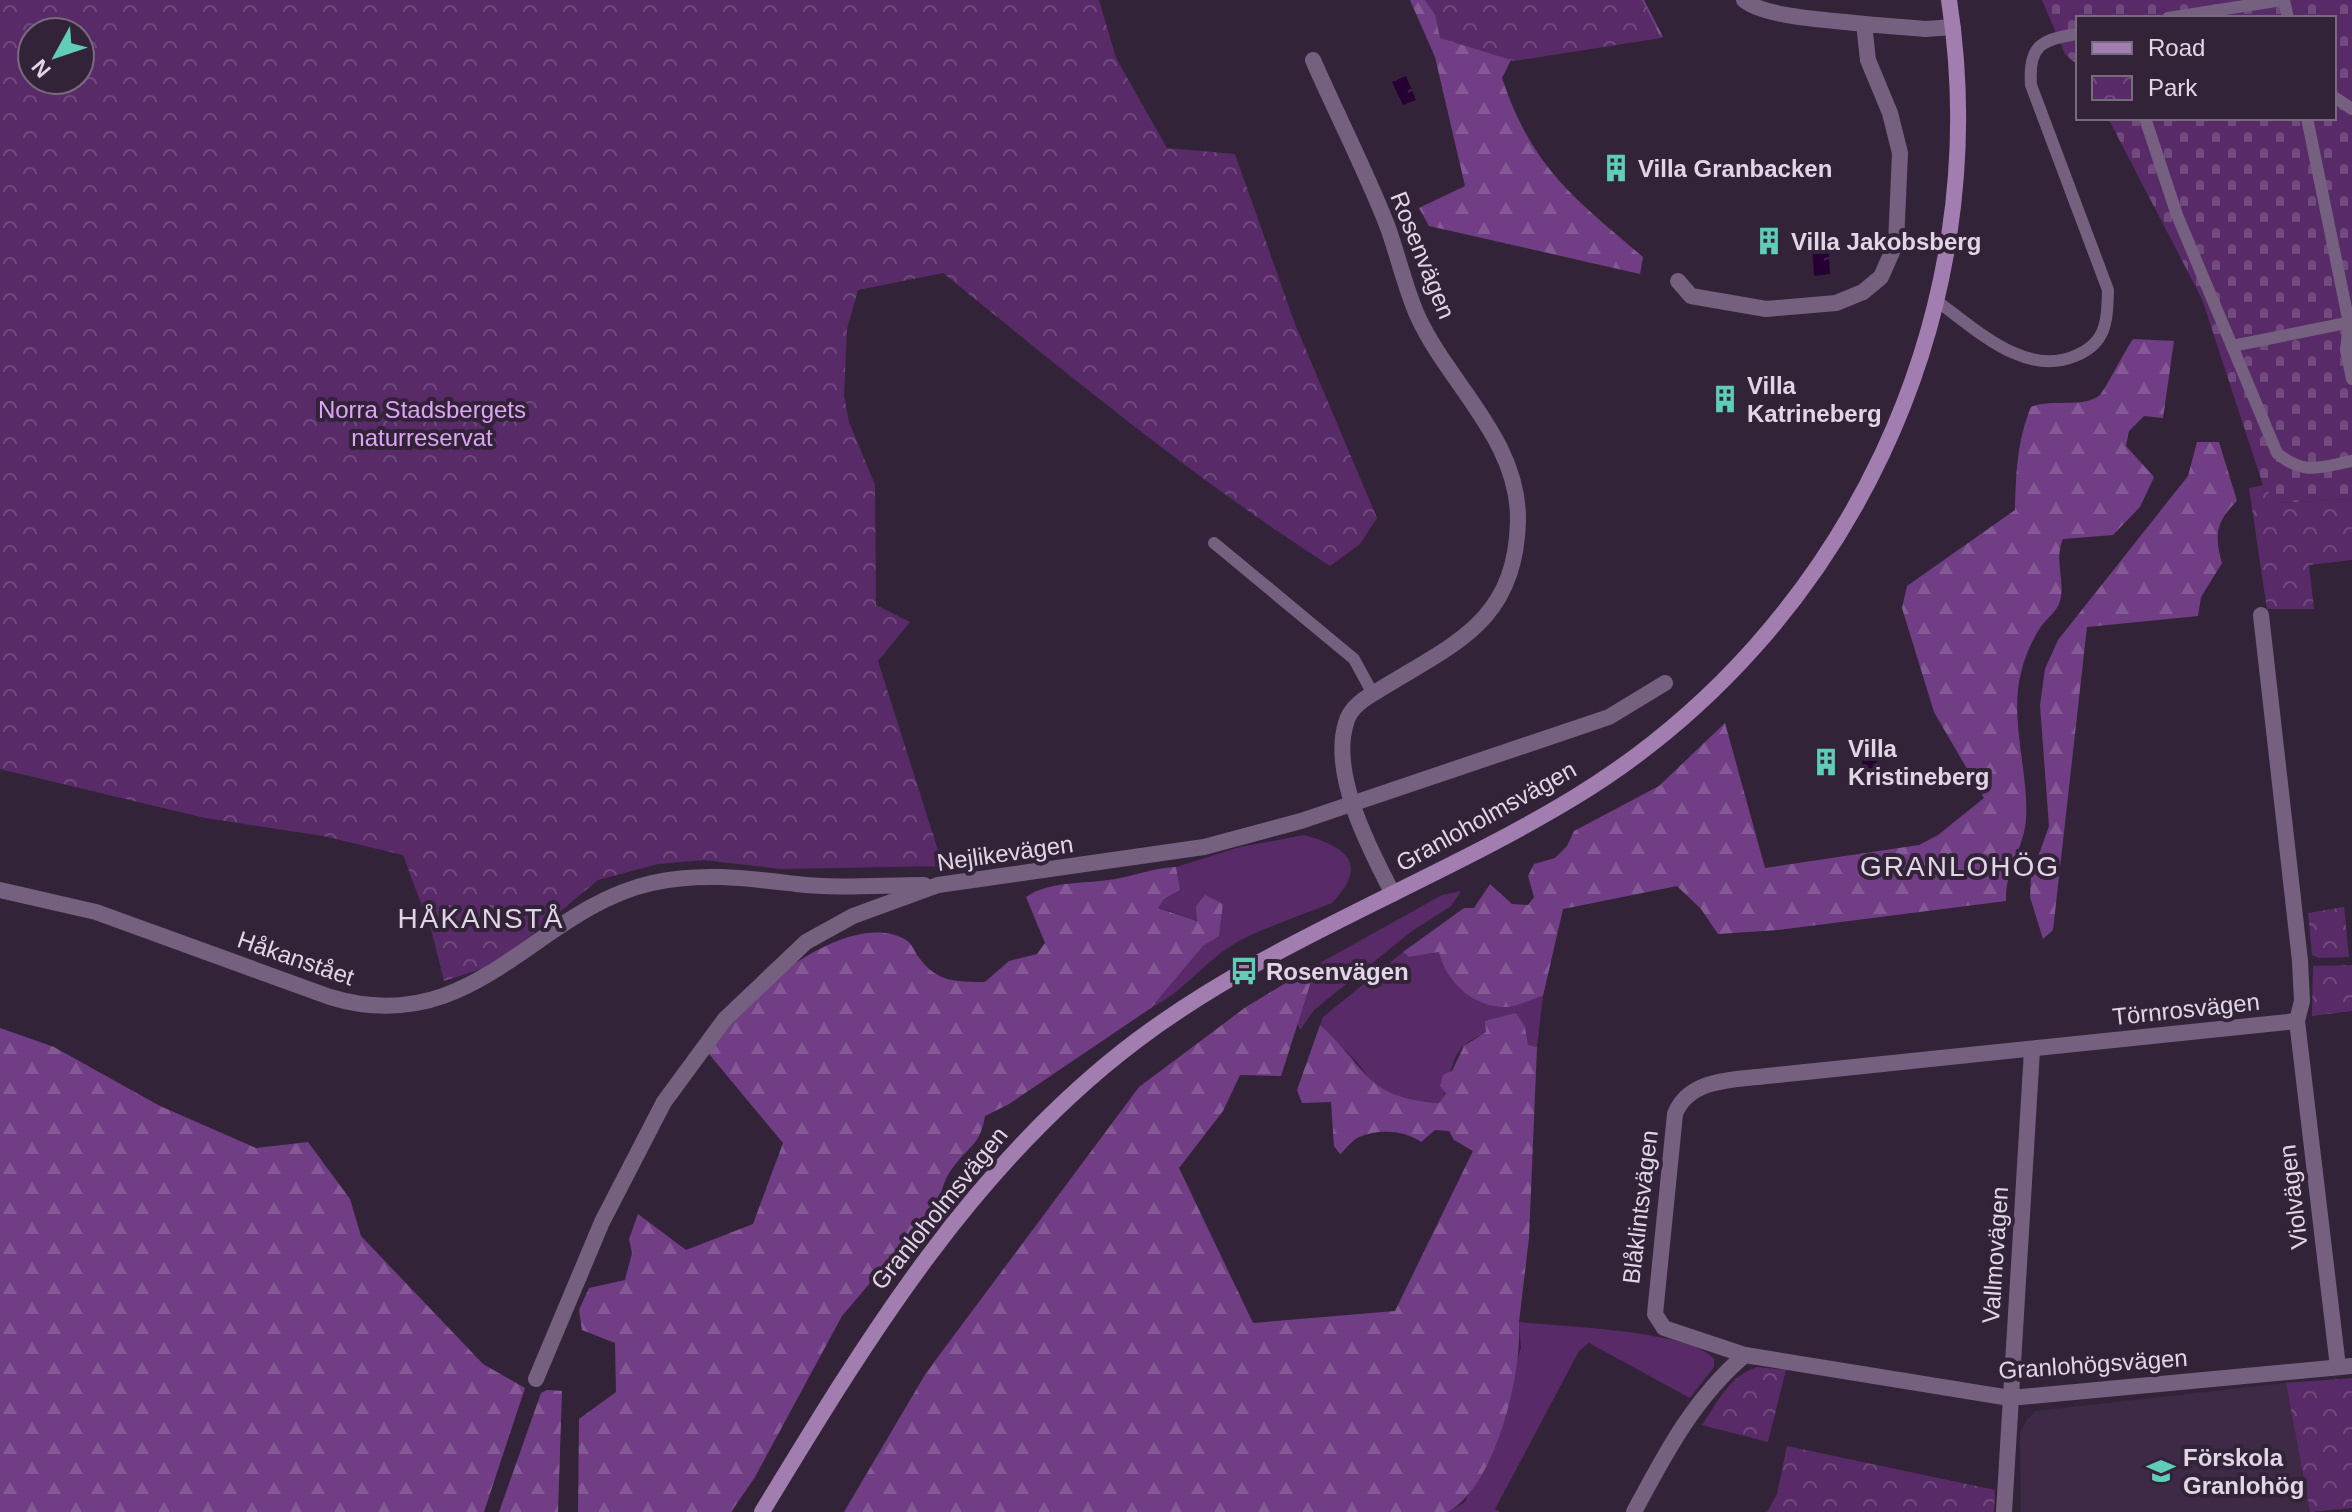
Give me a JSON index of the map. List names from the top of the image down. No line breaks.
{"streets":{"street":["Rosenvägen","Granloholmsvägen","Nejlikevägen","Håkanstået","Törnrosvägen","Violvägen","Blåklintsvägen","Vallmovägen","Granlohögsvägen"]},"crossings":[["Rosenvägen","Granloholmsvägen"],["Rosenvägen","Nejlikevägen"],["Nejlikevägen","Håkanstået"],["Törnrosvägen","Violvägen"],["Törnrosvägen","Blåklintsvägen"],["Törnrosvägen","Vallmovägen"],["Violvägen","Granlohögsvägen"],["Blåklintsvägen","Granlohögsvägen"],["Vallmovägen","Granlohögsvägen"]],"districts":["GRANLOHÖG","HÅKANSTÅ"],"parks":["Norra Stadsbergets naturreservat"],"places":{"building":["Villa Granbacken","Villa Jakobsberg","Villa Katrineberg","Villa Kristineberg"],"bus stop":["Rosenvägen"],"school or university":["Förskola Granlohög"]},"legend":["Road","Park"],"north":"bottom left"}
